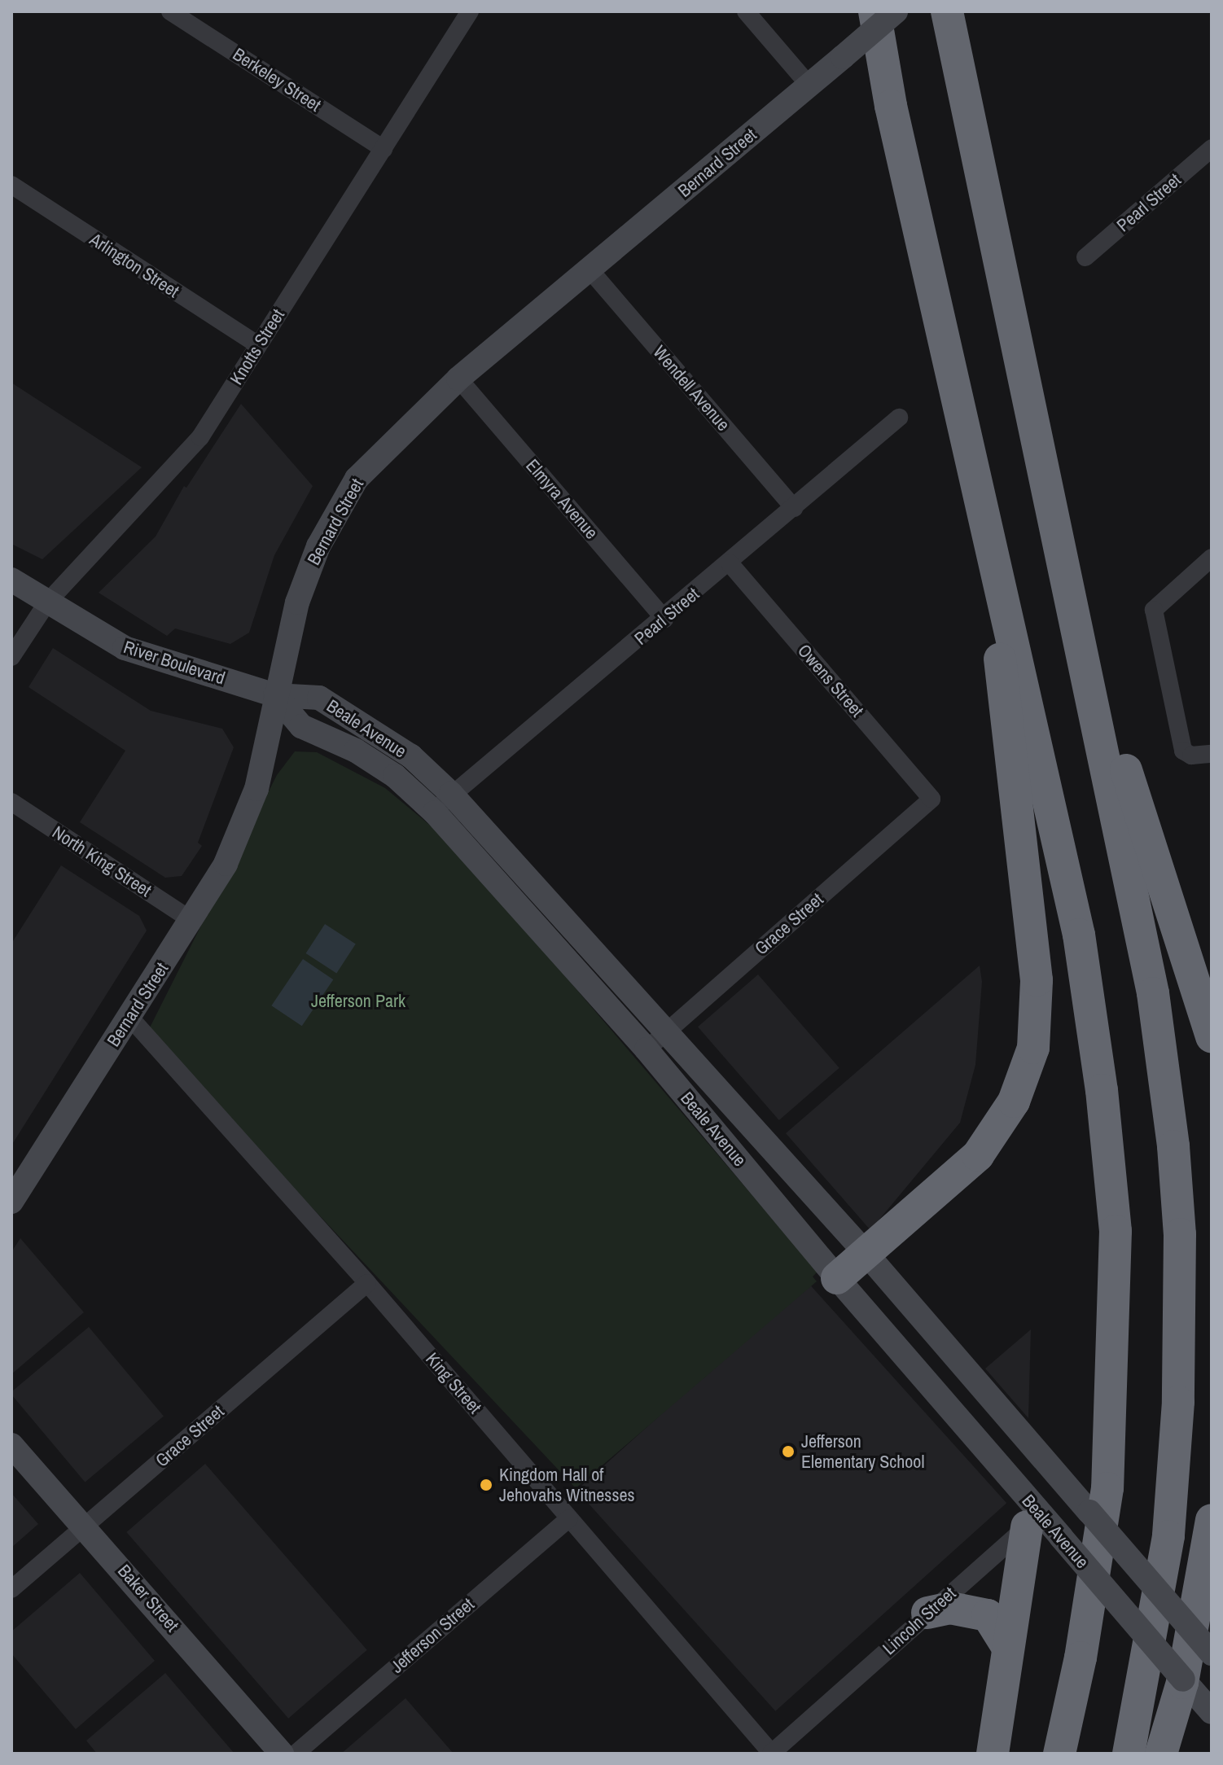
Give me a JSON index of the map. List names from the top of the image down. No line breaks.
{"streets":{"main road":["Bernard Street","River Boulevard","Beale Avenue","Baker Street","Lincoln Street"],"street":["Berkeley Street","Pearl Street","Arlington Street","Knotts Street","Wendell Avenue","Elmyra Avenue","Owens Street","North King Street","Grace Street","King Street","Jefferson Street"]},"crossings":[["Berkeley Street","Knotts Street"],["Bernard Street","Wendell Avenue"],["Bernard Street","Elmyra Avenue"],["Bernard Street","River Boulevard"],["Bernard Street","Beale Avenue"],["Bernard Street","North King Street"],["Bernard Street","King Street"],["Pearl Street","Wendell Avenue"],["Pearl Street","Elmyra Avenue"],["Pearl Street","Owens Street"],["Pearl Street","Beale Avenue"],["Arlington Street","Knotts Street"],["Knotts Street","River Boulevard"],["River Boulevard","Beale Avenue"],["Owens Street","Grace Street"],["Beale Avenue","Grace Street"],["Beale Avenue","Lincoln Street"],["Grace Street","King Street"],["Grace Street","Baker Street"],["King Street","Lincoln Street"],["King Street","Jefferson Street"]],"parks":["Jefferson Park"],"places":["Jefferson Elementary School","Kingdom Hall of Jehovahs Witnesses"]}
